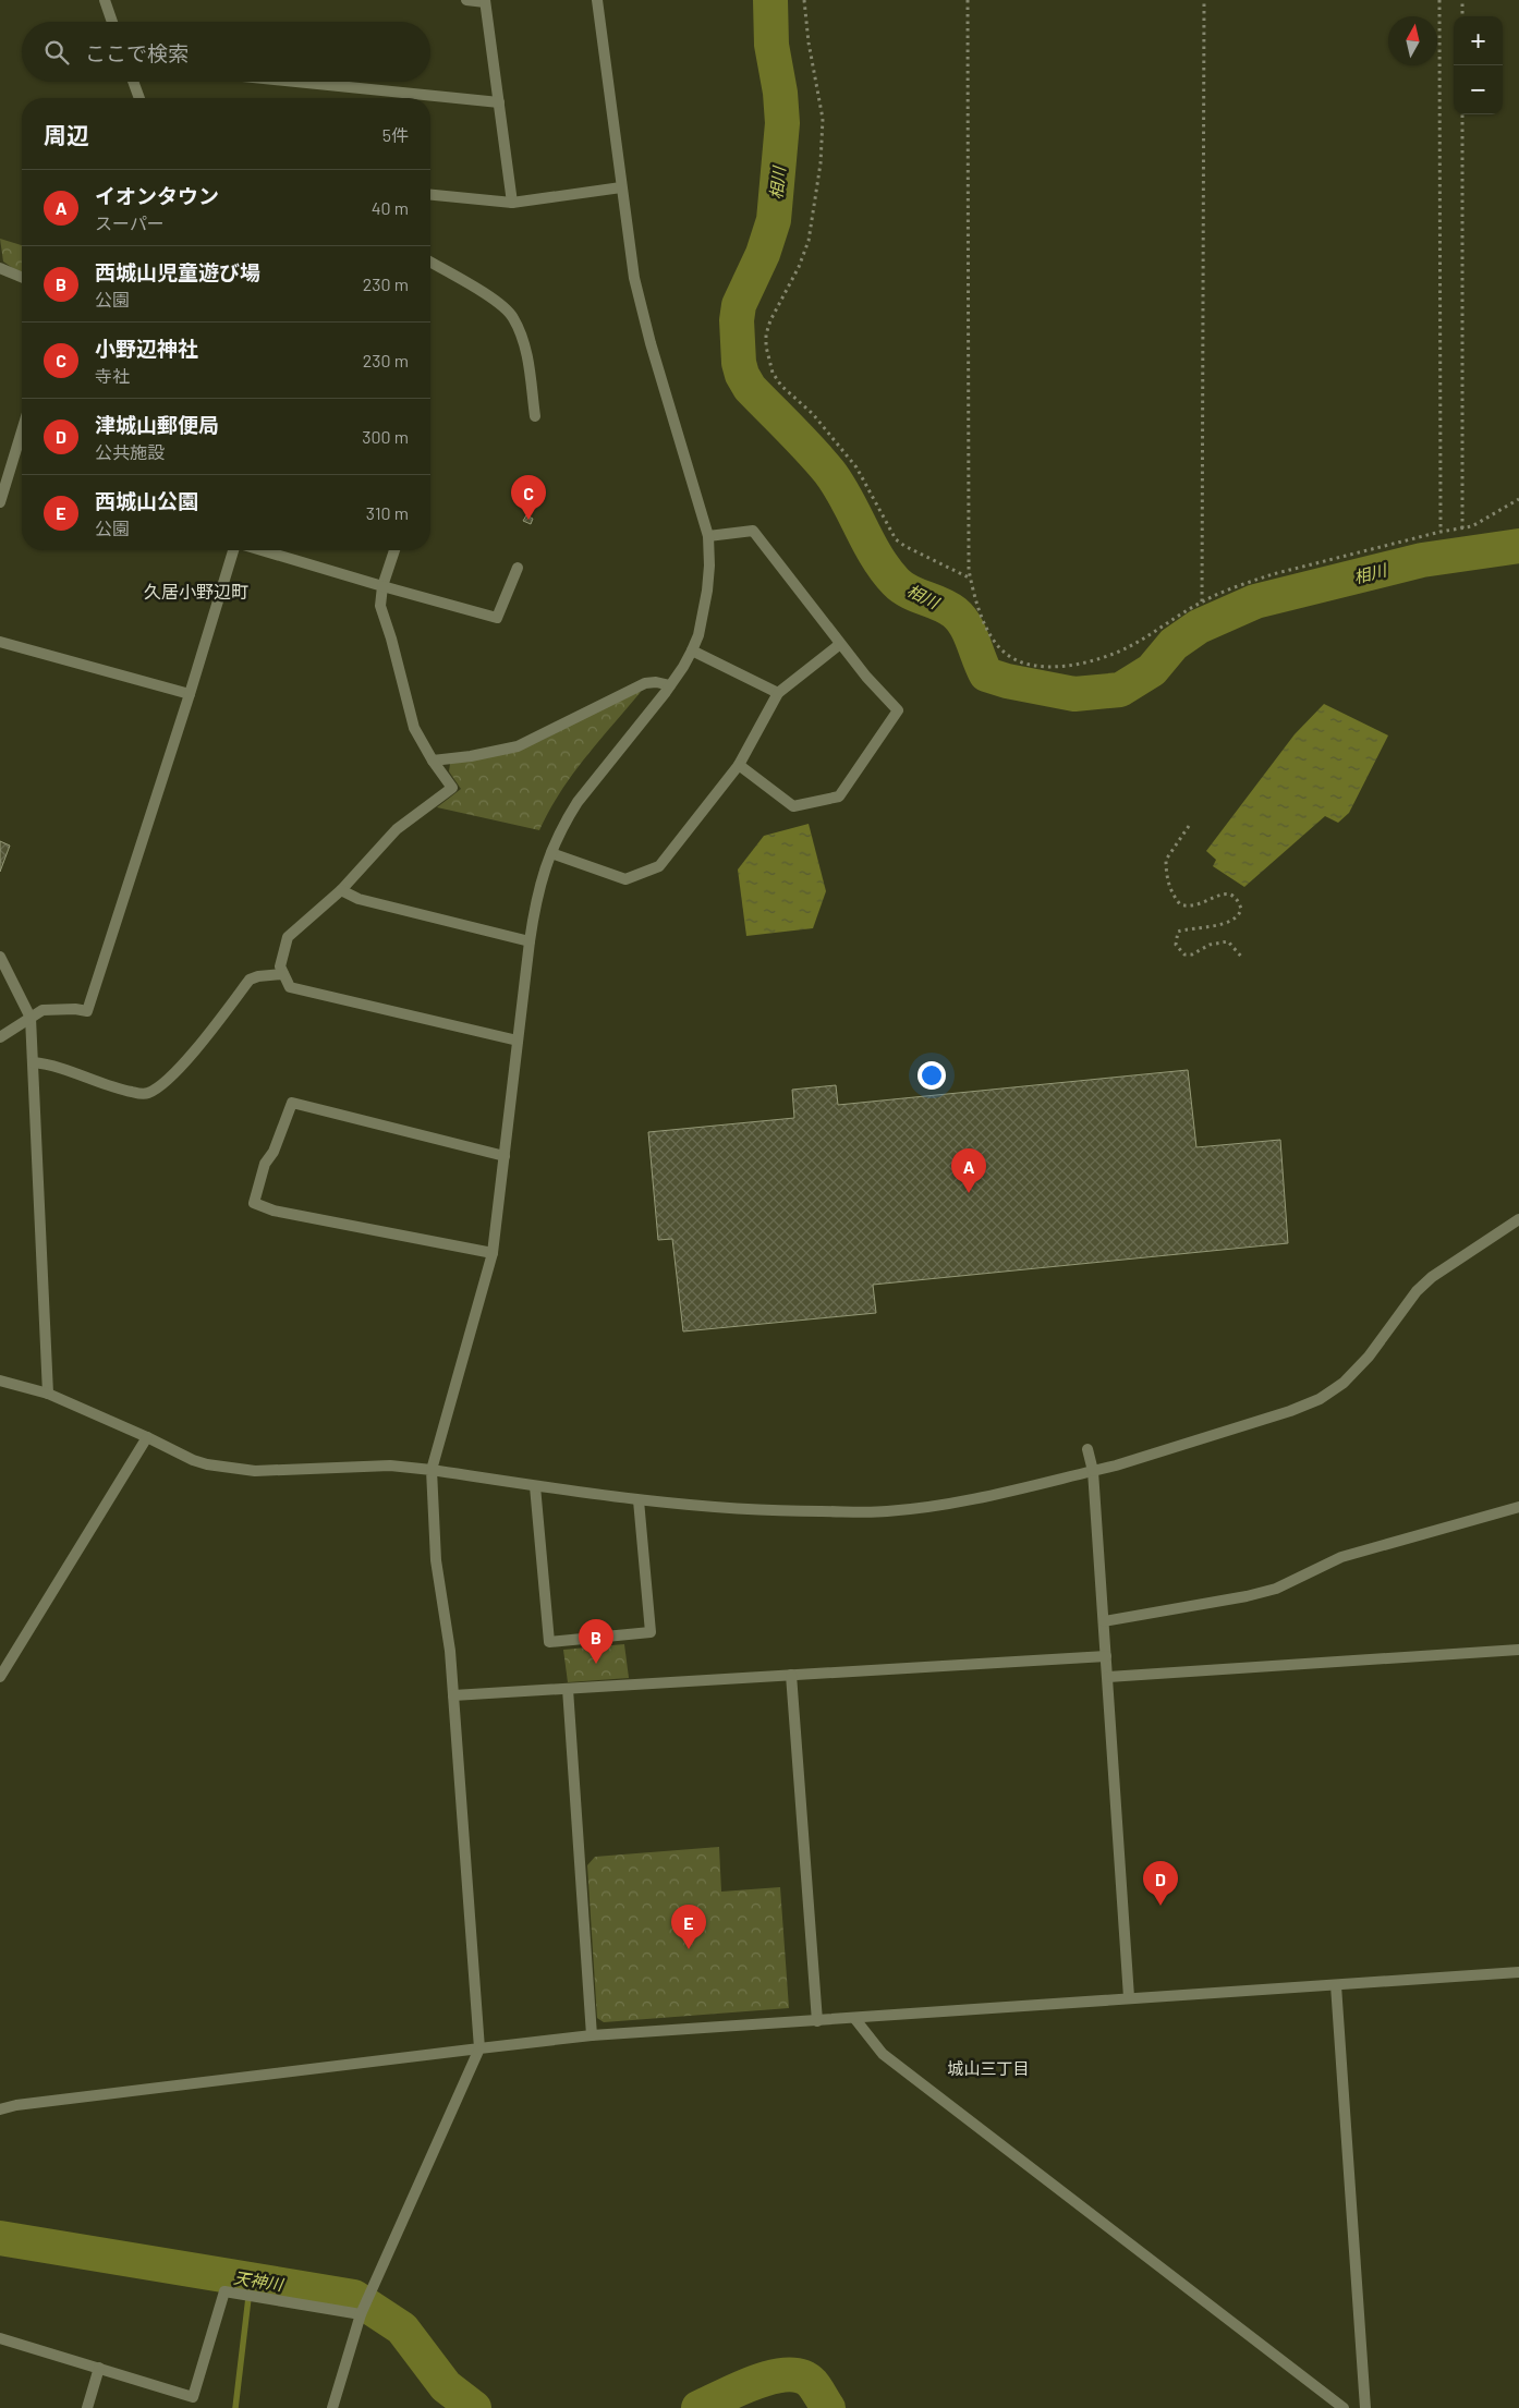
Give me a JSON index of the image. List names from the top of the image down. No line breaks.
{"districts":["久居小野辺町","城山三丁目"],"water":["相川","天神川"],"north":"top","page":{"map_buttons":["+","−"],"search":"ここで検索","heading":["周辺","5件"],"list":[{"mark":"A","name":"イオンタウン","note":"スーパー","value":"40 m"},{"mark":"B","name":"西城山児童遊び場","note":"公園","value":"230 m"},{"mark":"C","name":"小野辺神社","note":"寺社","value":"230 m"},{"mark":"D","name":"津城山郵便局","note":"公共施設","value":"300 m"},{"mark":"E","name":"西城山公園","note":"公園","value":"310 m"}],"pins":["C","A","B","D","E"]}}
